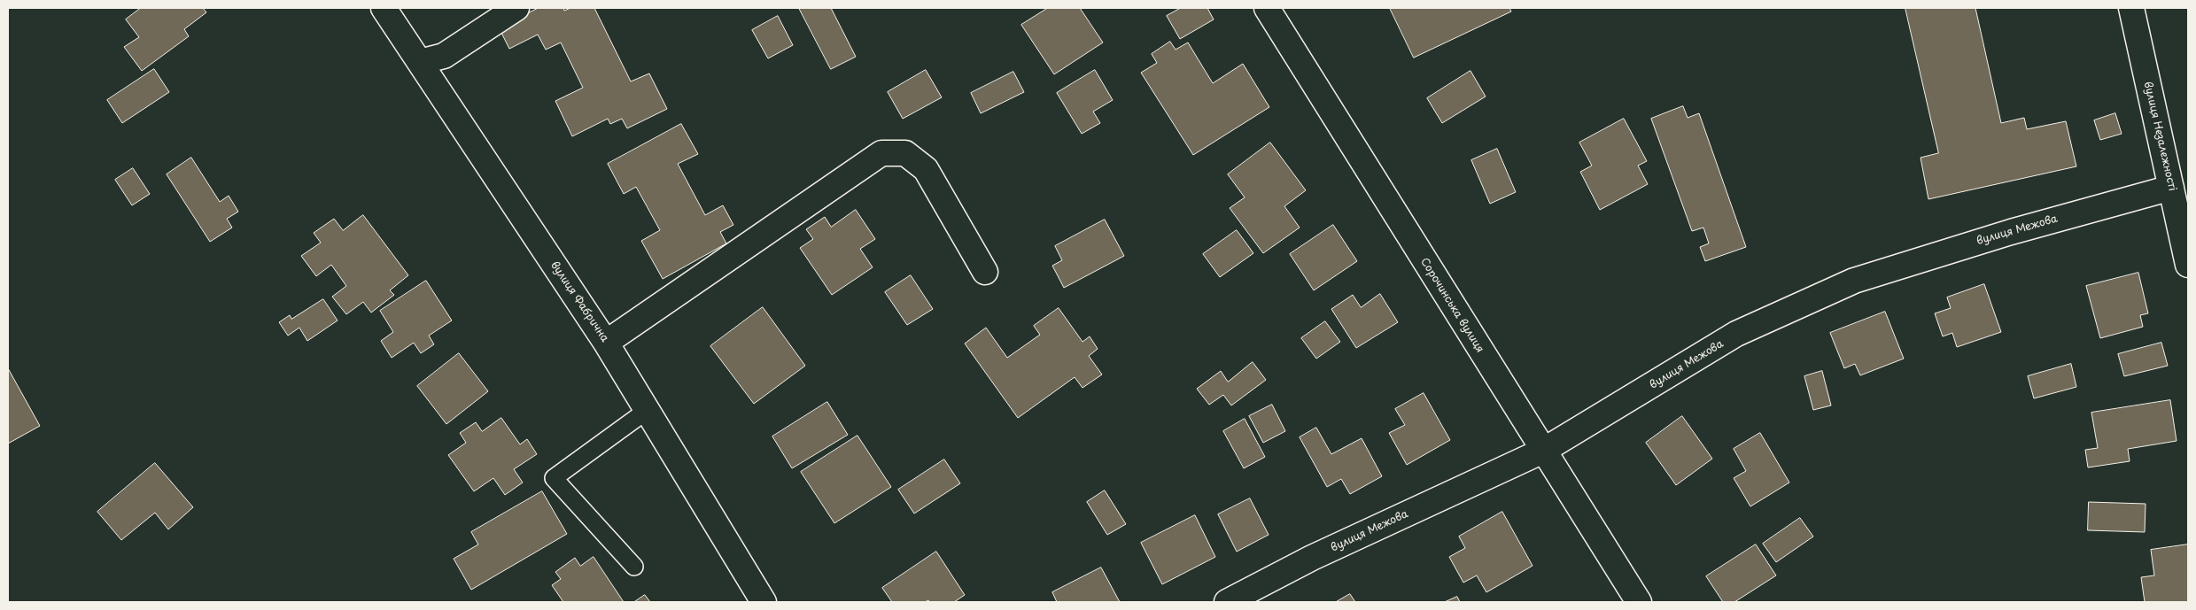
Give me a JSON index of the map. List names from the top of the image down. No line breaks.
{"streets":{"street":["вулиця Незалежності","вулиця Межова","вулиця Фабрична","Сорочинська вулиця"]},"crossings":[["вулиця Незалежності","вулиця Межова"],["вулиця Межова","Сорочинська вулиця"]]}
